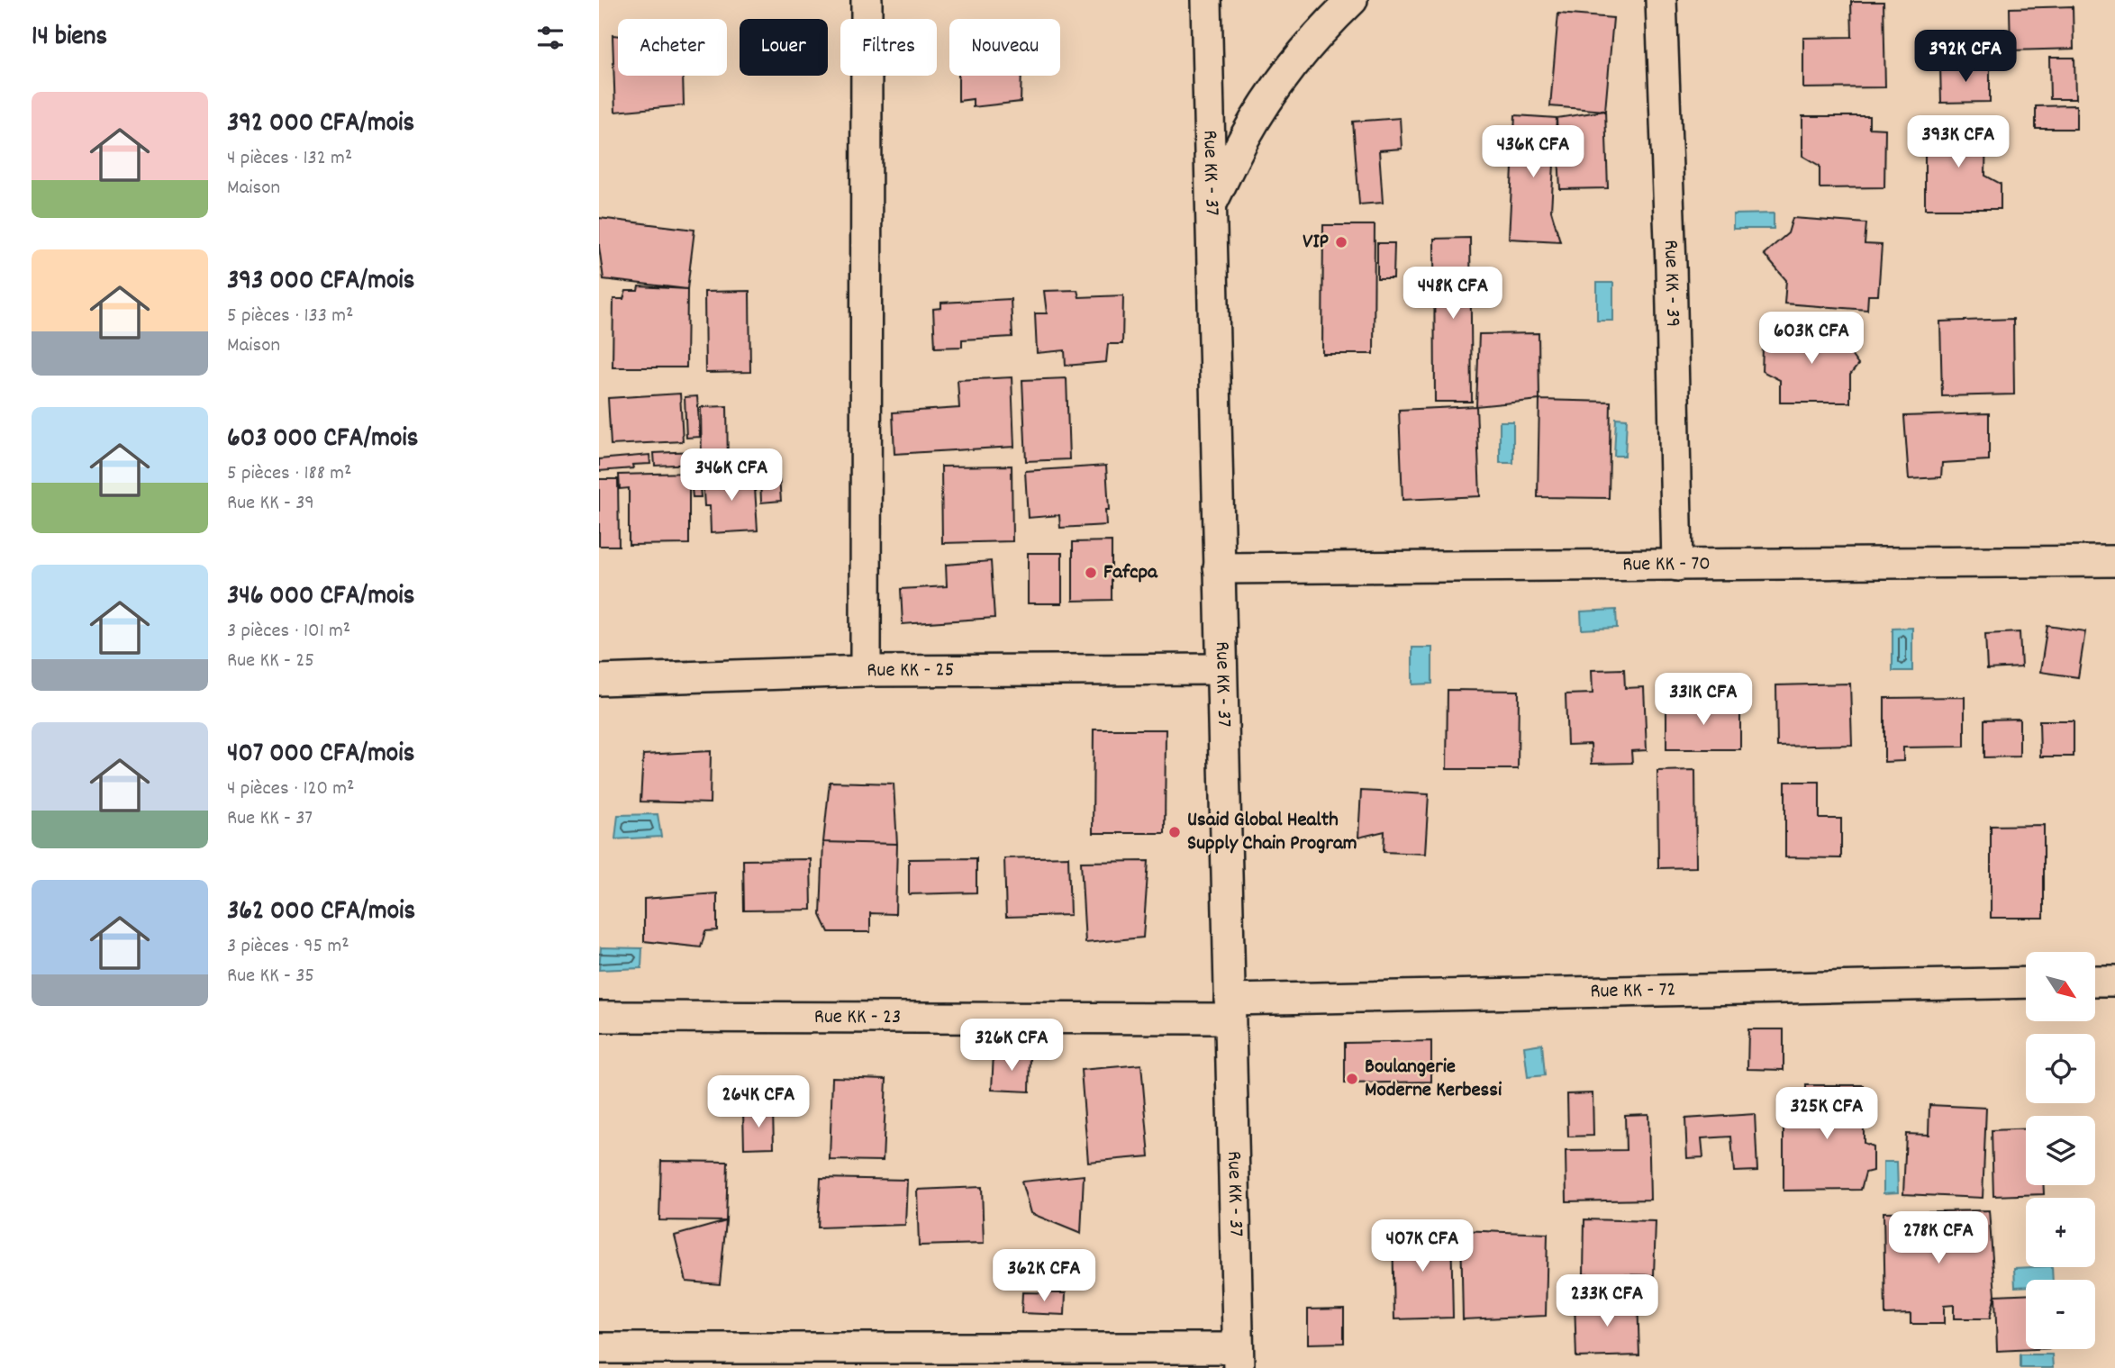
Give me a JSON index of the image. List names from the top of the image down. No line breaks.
{"streets":{"street":["Rue KK - 37","Rue KK - 39","Rue KK - 70","Rue KK - 25","Rue KK - 72","Rue KK - 23"]},"crossings":[["Rue KK - 37","Rue KK - 70"],["Rue KK - 37","Rue KK - 25"],["Rue KK - 37","Rue KK - 72"],["Rue KK - 37","Rue KK - 23"],["Rue KK - 39","Rue KK - 70"],["Rue KK - 72","Rue KK - 23"]],"places":["VIP","Fafcpa","Usaid Global Health Supply Chain Program","Boulangerie Moderne Kerbessi"],"north":"bottom right","page":{"heading":"14 biens","chip":["Acheter","Louer","Filtres","Nouveau"],"price":["392K CFA","393K CFA","436K CFA","448K CFA","603K CFA","346K CFA","331K CFA","326K CFA","264K CFA","325K CFA","278K CFA","407K CFA","362K CFA","233K CFA"],"list":[{"name":"392 000 CFA/mois","note":"4 pièces · 132 m² · Maison"},{"name":"393 000 CFA/mois","note":"5 pièces · 133 m² · Maison"},{"name":"603 000 CFA/mois","note":"5 pièces · 188 m² · Rue KK - 39"},{"name":"346 000 CFA/mois","note":"3 pièces · 101 m² · Rue KK - 25"},{"name":"407 000 CFA/mois","note":"4 pièces · 120 m² · Rue KK - 37"},{"name":"362 000 CFA/mois","note":"3 pièces · 95 m² · Rue KK - 35"}],"map_buttons":["+","−"]}}
